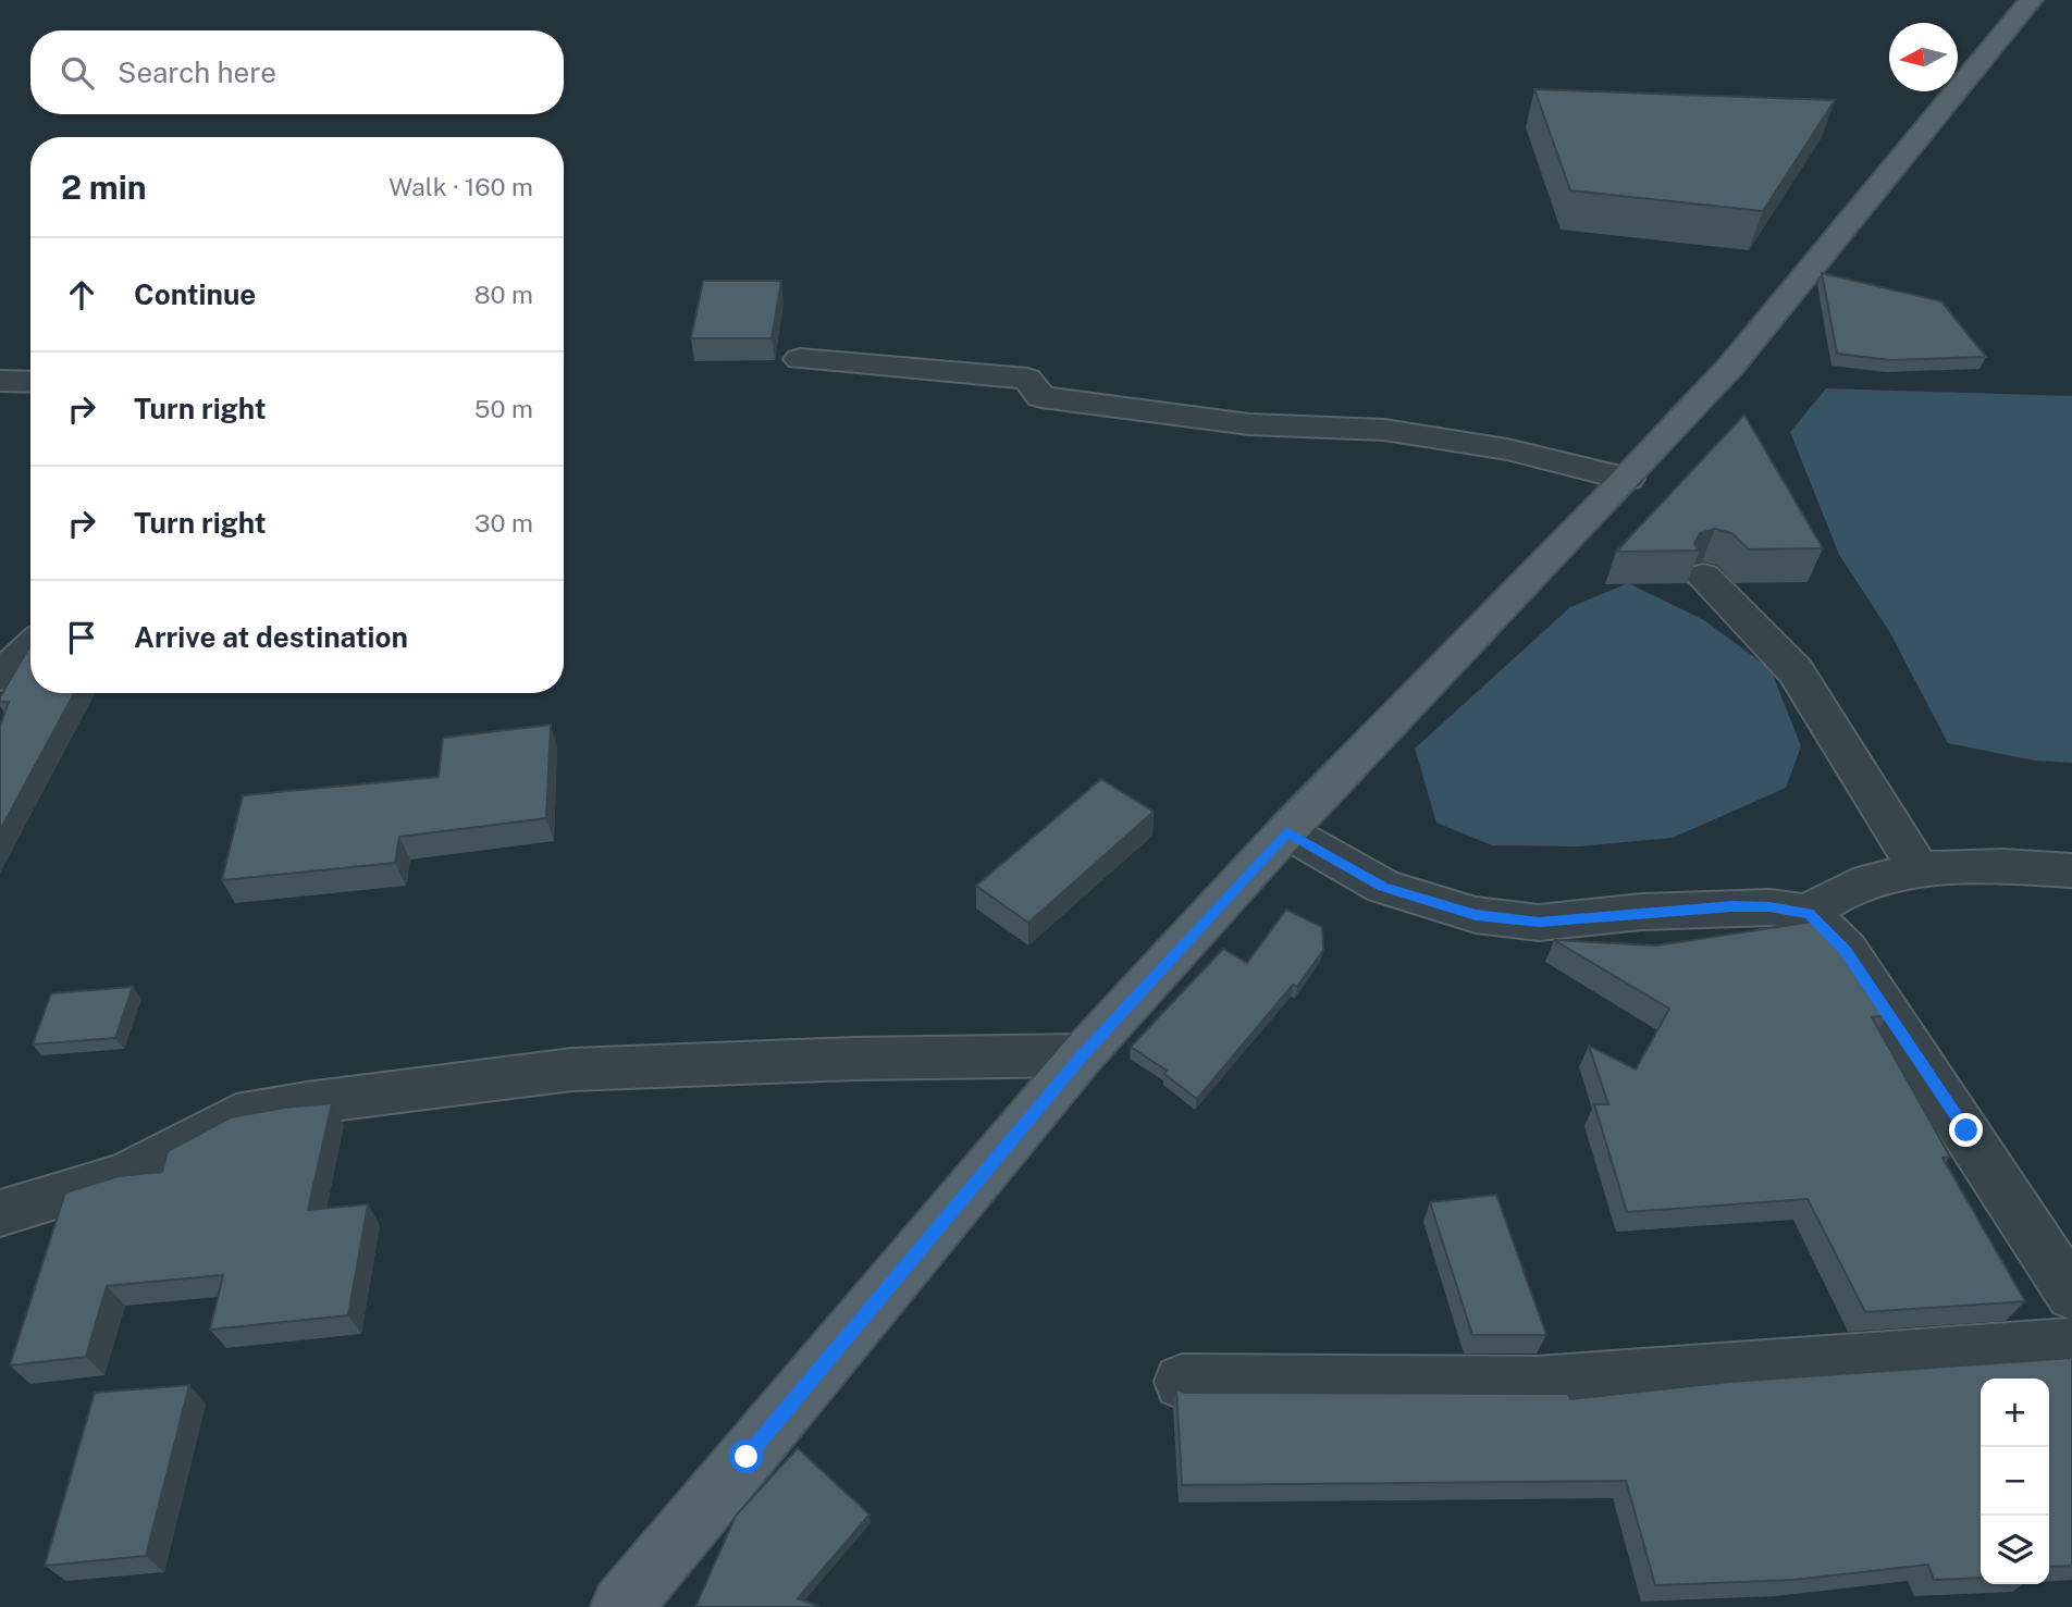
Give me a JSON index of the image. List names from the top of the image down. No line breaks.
{"north":"left","page":{"search":"Search here","heading":["2 min","Walk · 160 m"],"list":[["Continue","80 m"],["Turn right","50 m"],["Turn right","30 m"],"Arrive at destination"],"map_buttons":["+","−"]}}
